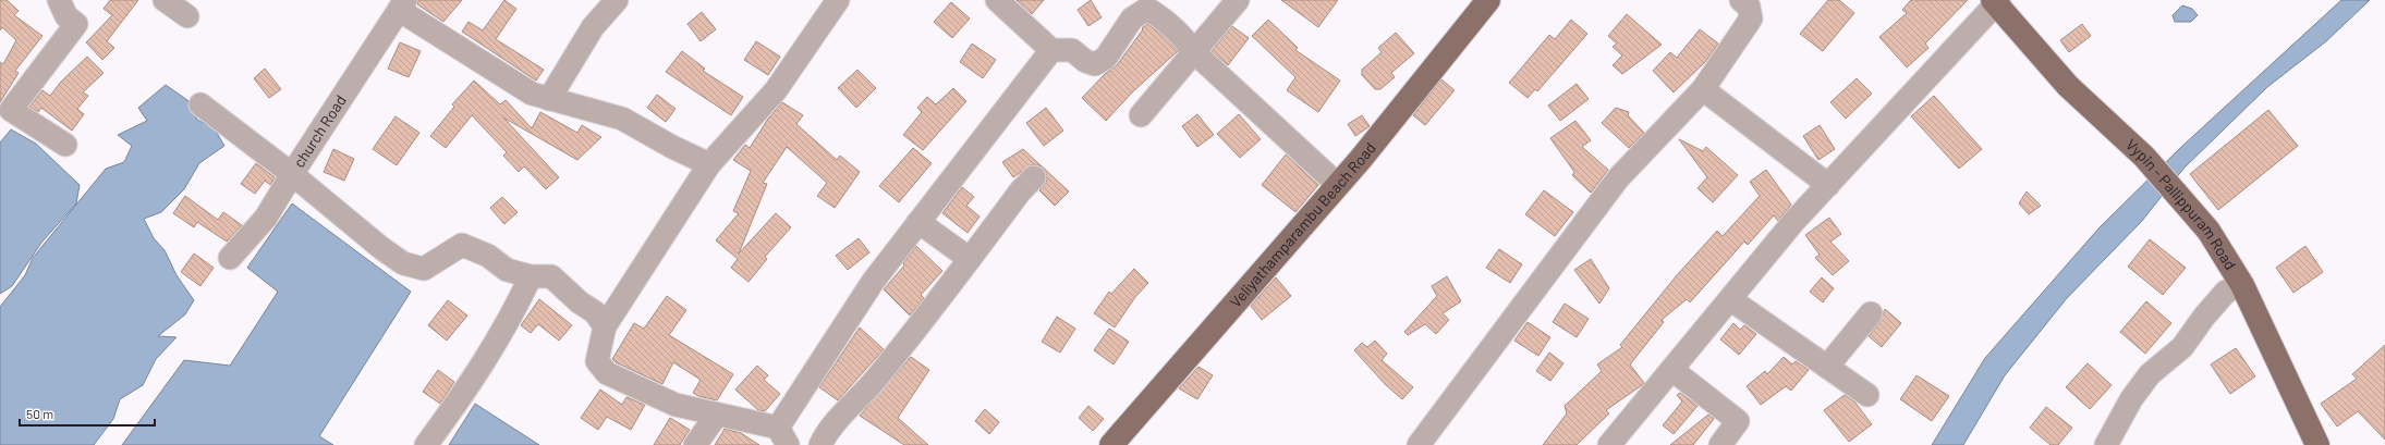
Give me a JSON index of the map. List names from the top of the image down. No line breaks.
{"streets":{"main road":["Vypin - Pallippuram Road","Veliyathamparambu Beach Road"],"street":["church Road"]},"scale_bar":"50 m"}
